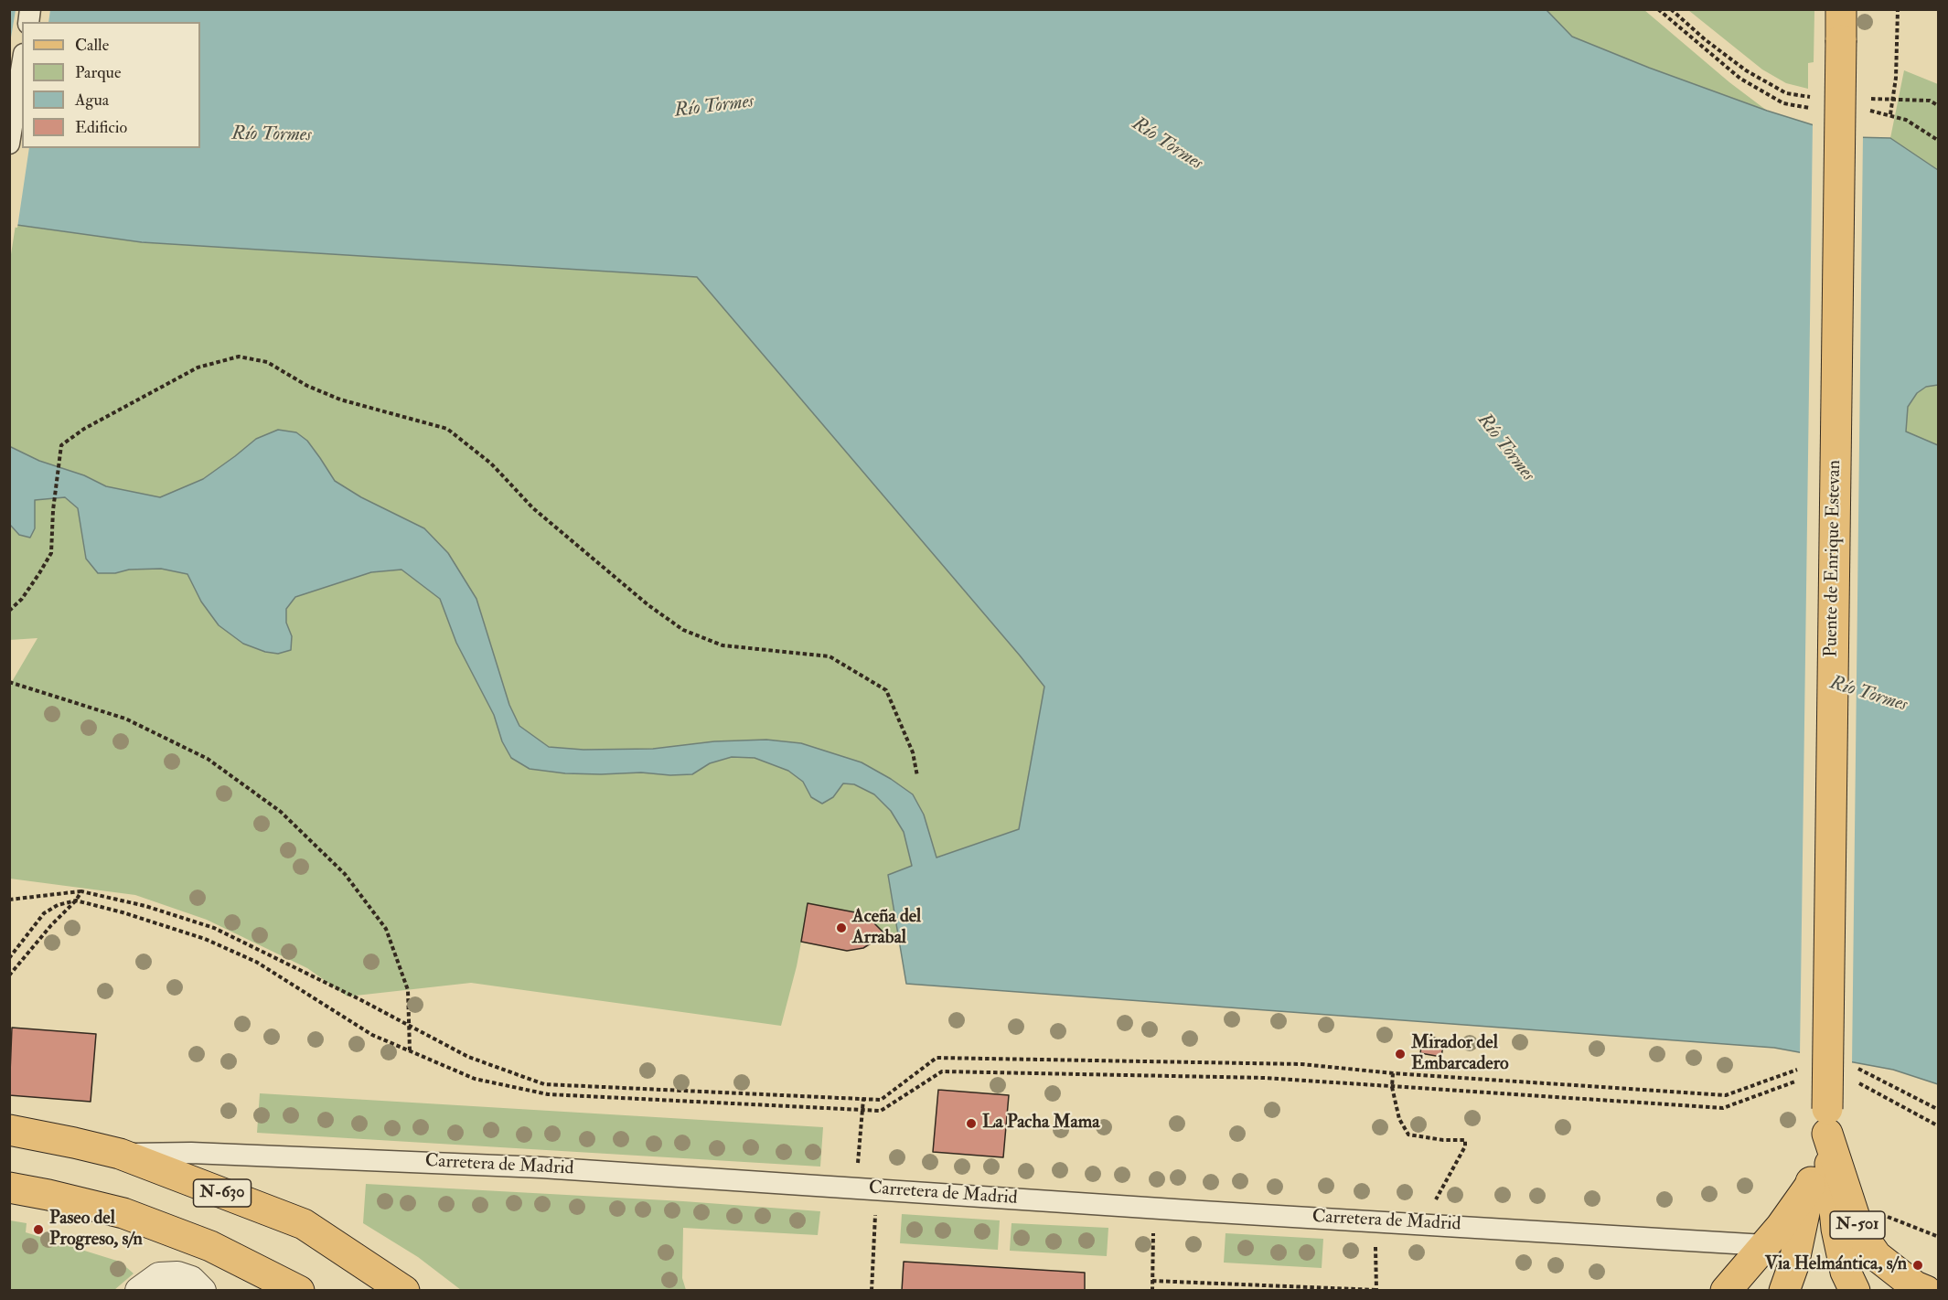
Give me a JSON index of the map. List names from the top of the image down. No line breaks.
{"streets":{"main road":["Puente de Enrique Estevan","N-630","N-501"],"street":["Carretera de Madrid"]},"crossings":[["Puente de Enrique Estevan","N-501"],["Carretera de Madrid","N-630"]],"water":["Río Tormes"],"places":["Aceña del Arrabal","Mirador del Embarcadero","La Pacha Mama","Paseo del Progreso, s/n","Via Helmántica, s/n"],"legend":["Calle","Parque","Agua","Edificio"]}
